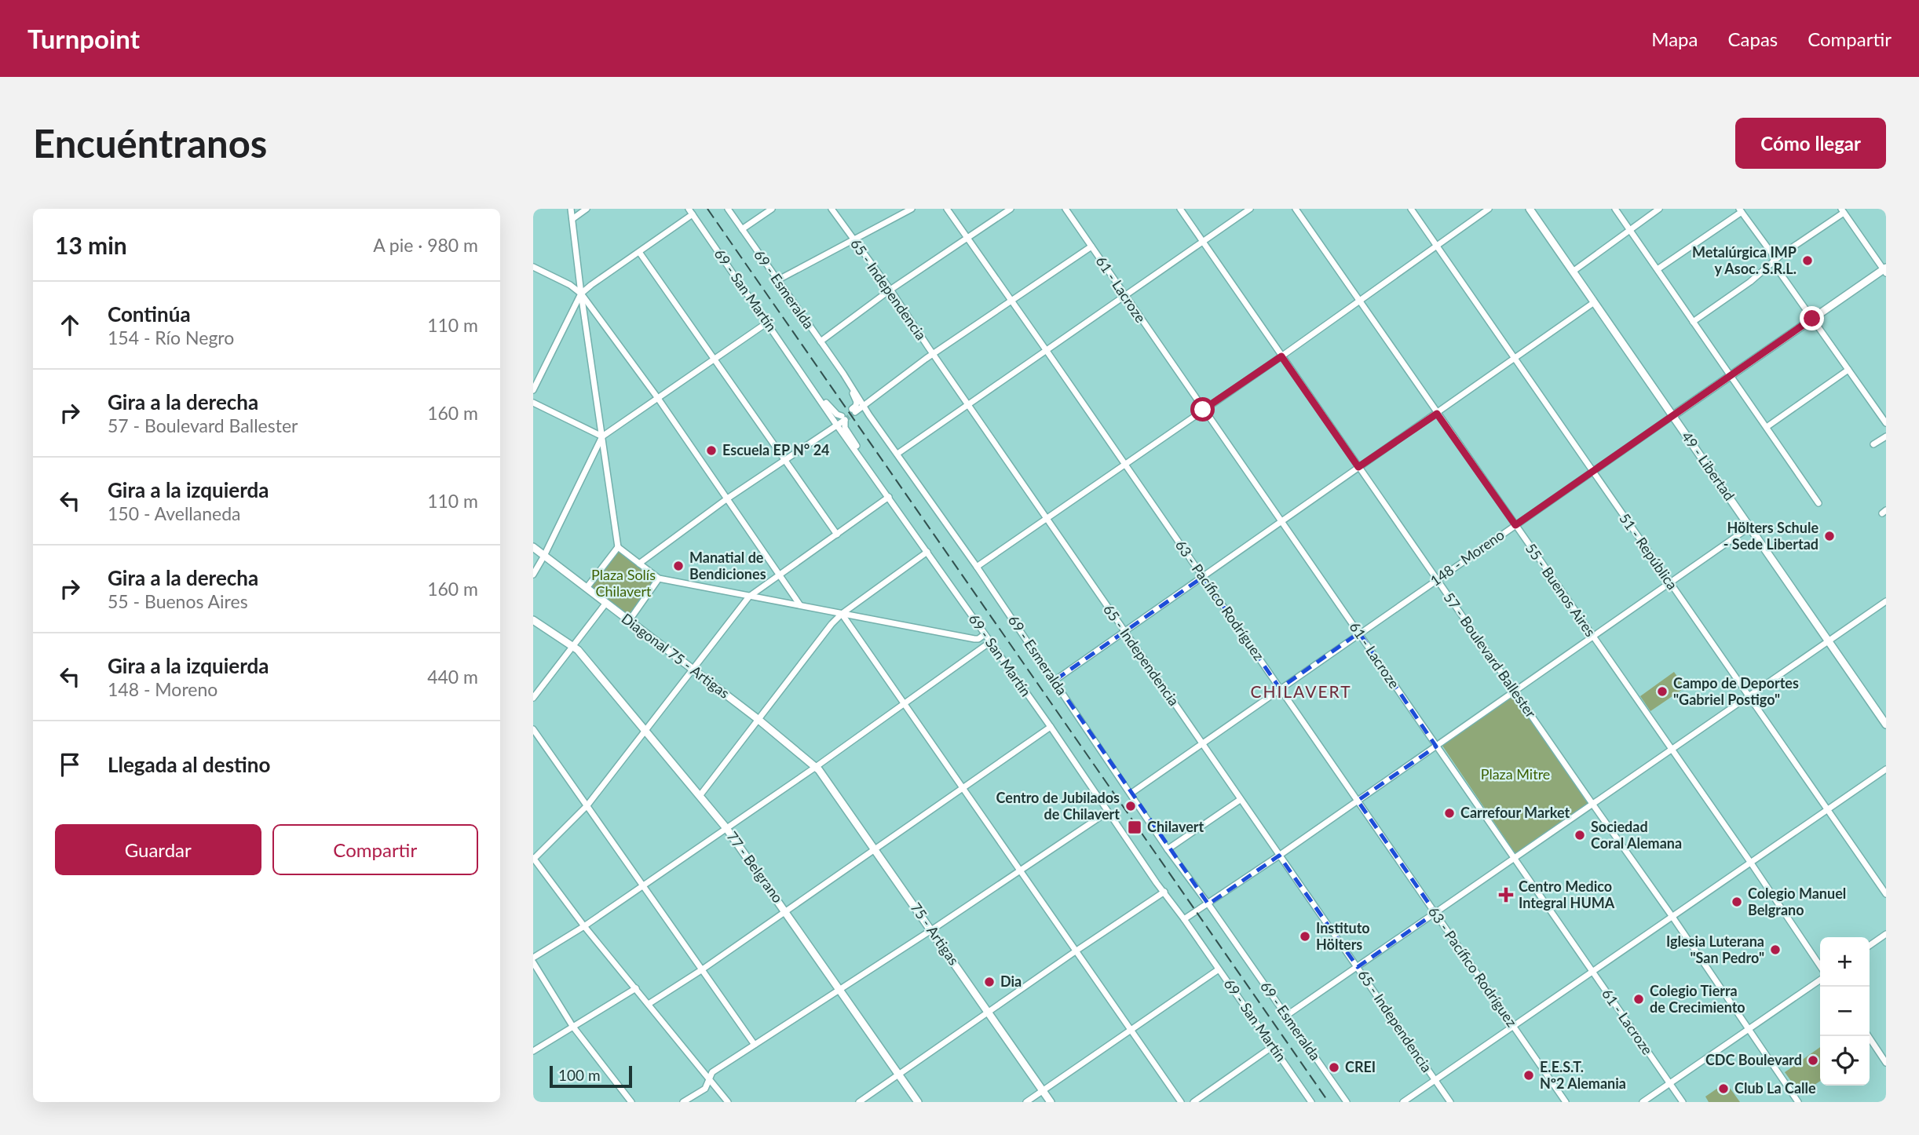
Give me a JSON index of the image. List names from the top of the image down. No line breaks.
{"streets":{"street":["69 - Esmeralda","65 - Independencia","61 - Lacroze","69 - San Martín","49 - Libertad","51 - República","148 - Moreno","55 - Buenos Aires","63 - Pacífico Rodríguez","57 - Boulevard Ballester","Diagonal 75 - Artigas","77 - Belgrano","75 - Artigas"]},"crossings":[["69 - Esmeralda","148 - Moreno"],["65 - Independencia","148 - Moreno"],["61 - Lacroze","148 - Moreno"],["49 - Libertad","148 - Moreno"],["51 - República","148 - Moreno"],["148 - Moreno","55 - Buenos Aires"],["148 - Moreno","63 - Pacífico Rodríguez"],["148 - Moreno","57 - Boulevard Ballester"],["Diagonal 75 - Artigas","75 - Artigas"]],"districts":["CHILAVERT"],"parks":["Plaza Solís Chilavert","Plaza Mitre"],"places":{"other":["Metalúrgica IMP y Asoc. S.R.L.","Escuela EP N° 24","Hölters Schule - Sede Libertad","Manatial de Bendiciones","Campo de Deportes \"Gabriel Postigo\"","Centro de Jubilados de Chilavert","Carrefour Market","Sociedad Coral Alemana","Colegio Manuel Belgrano","Instituto Hölters","Iglesia Luterana \"San Pedro\"","Dia","Colegio Tierra de Crecimiento","CDC Boulevard","CREI","E.E.S.T. Nº2 Alemania","Club La Calle"],"transit":["Chilavert"],"health":["Centro Medico Integral HUMA"]},"scale_bar":"100 m","page":{"header":"Turnpoint","nav":["Mapa","Capas","Compartir"],"buttons":["Cómo llegar",["Guardar","Compartir"]],"title":"Encuéntranos","heading":["13 min","A pie · 980 m"],"list":[["Continúa","154 - Río Negro","110 m"],["Gira a la derecha","57 - Boulevard Ballester","160 m"],["Gira a la izquierda","150 - Avellaneda","110 m"],["Gira a la derecha","55 - Buenos Aires","160 m"],["Gira a la izquierda","148 - Moreno","440 m"],"Llegada al destino"],"map_buttons":["+","−"],"scale":"100 m"}}
